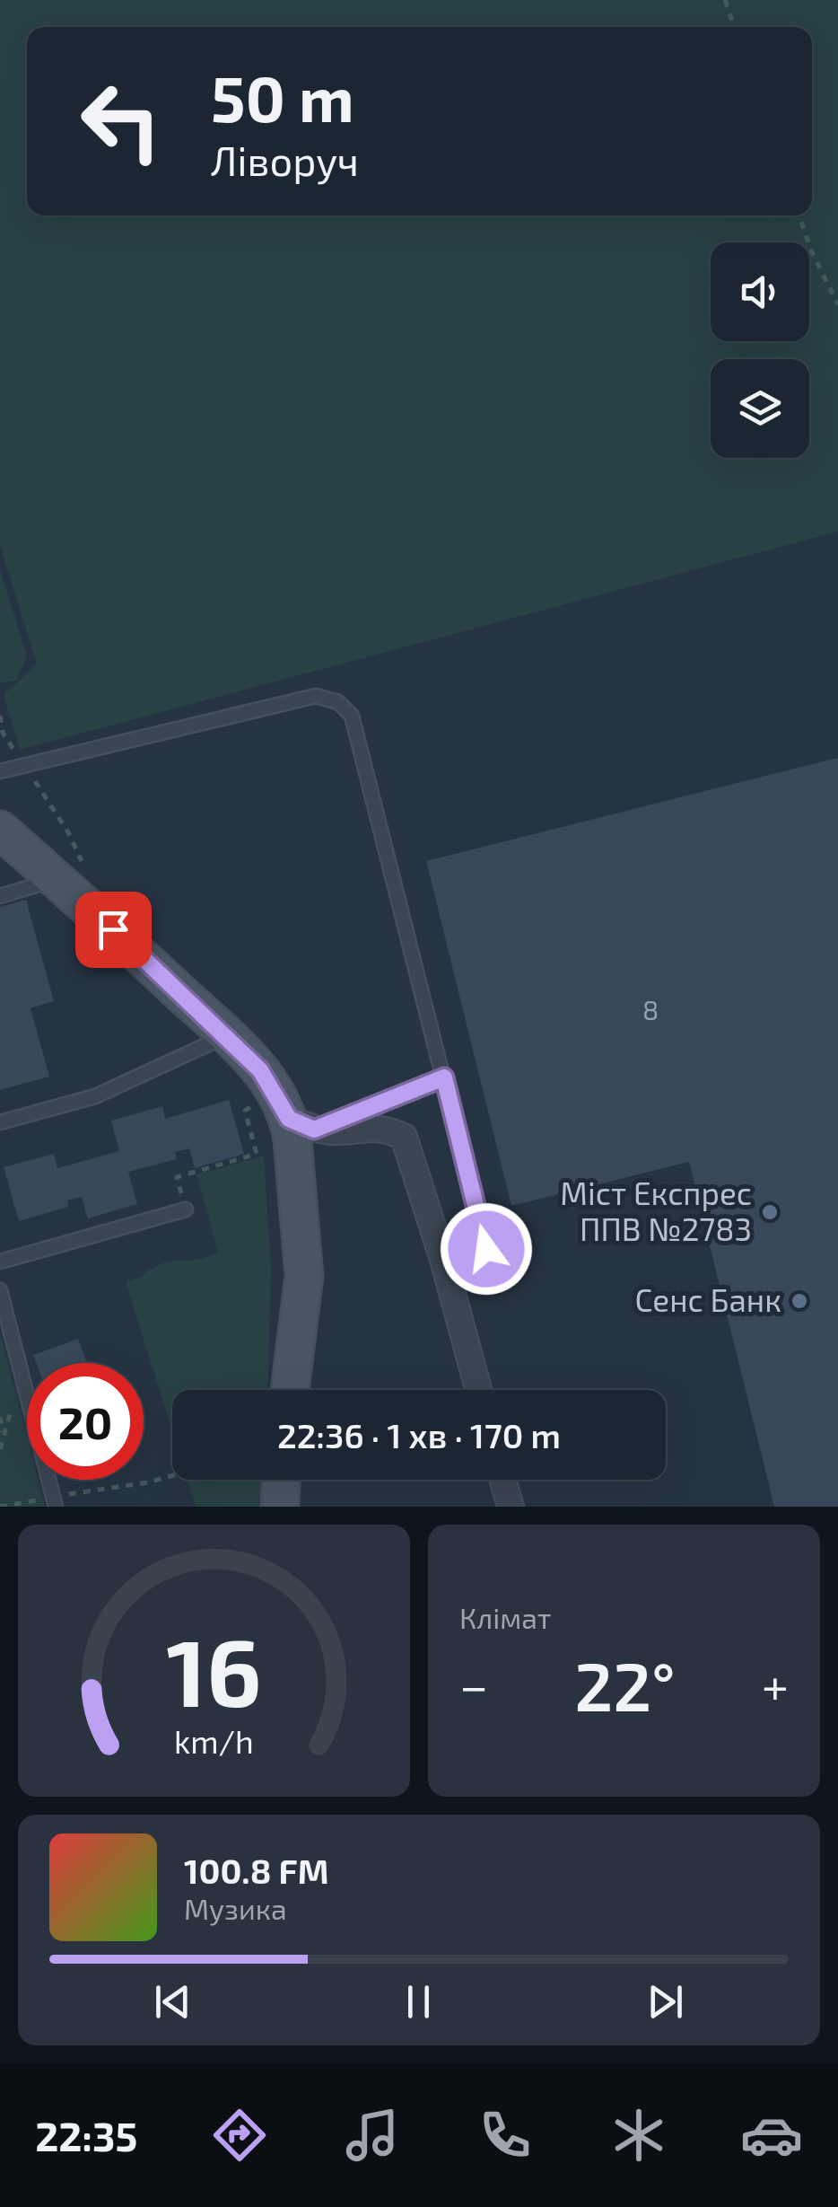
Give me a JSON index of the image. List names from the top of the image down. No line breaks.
{"places":["Міст Експрес ППВ №2783","Сенс Банк"],"house_numbers":["8"],"page":{"turn":["50 m","Ліворуч"],"limit":"20","trip":"22:36 · 1 хв · 170 m","tile":"Клімат","heat":["−","22°","+"],"song":["100.8 FM","Музика"],"tabs":"22:35","gauge":["16","km/h"]}}
